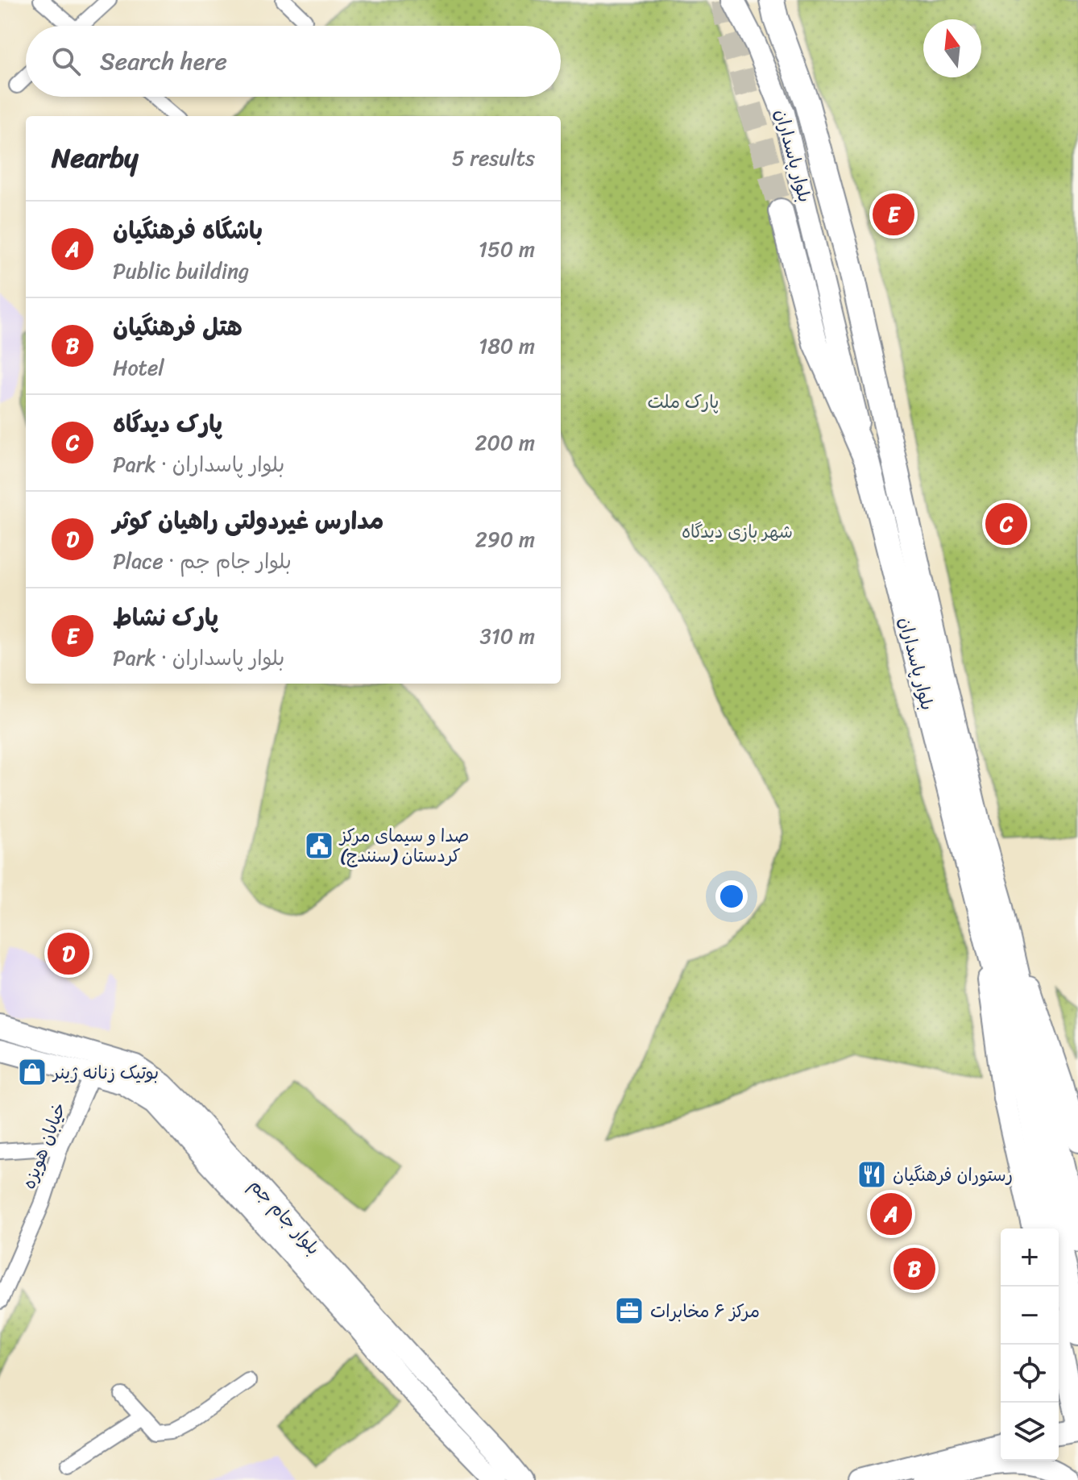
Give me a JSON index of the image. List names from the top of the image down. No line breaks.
{"streets":{"main road":["بلوار پاسداران","بلوار جام جم"],"street":["خیابان هویزه"]},"crossings":[["خیابان هویزه","بلوار جام جم"]],"parks":["پارک ملت","شهر بازی دیدگاه"],"places":{"public building":["صدا و سیمای مرکز کردستان (سنندج)"],"shop":["بوتیک زنانه ژینر"],"restaurant":["رستوران فرهنگیان"],"office":["مرکز ۶ مخابرات"]},"north":"top","page":{"search":"Search here","heading":["Nearby","5 results"],"pins":["E","C","D","A","B"],"list":[{"mark":"A","name":"باشگاه فرهنگیان","note":"Public building","value":"150 m"},{"mark":"B","name":"هتل فرهنگیان","note":"Hotel","value":"180 m"},{"mark":"C","name":"پارک دیدگاه","note":"Park · بلوار پاسداران","value":"200 m"},{"mark":"D","name":"مدارس غیردولتی راهیان کوثر","note":"Place · بلوار جام جم","value":"290 m"},{"mark":"E","name":"پارک نشاط","note":"Park · بلوار پاسداران","value":"310 m"}],"map_buttons":["+","−"]}}
